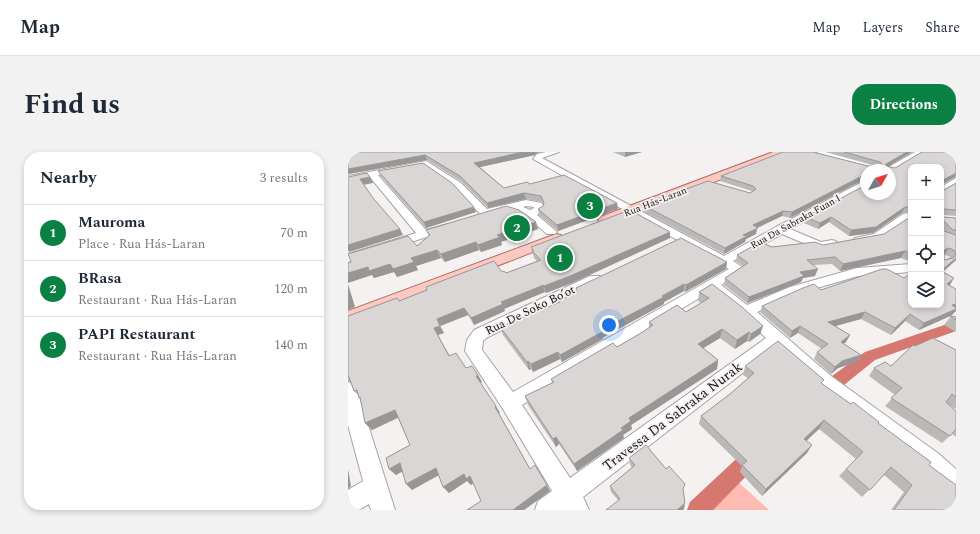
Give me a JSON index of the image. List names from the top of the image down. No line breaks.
{"streets":{"main road":["Rua Hás-Laran"],"street":["Rua Da Sabraka Fuan I","Rua De Soko Bo’ot","Travessa Da Sabraka Nurak"]},"crossings":[["Rua De Soko Bo’ot","Travessa Da Sabraka Nurak"]],"north":"top right","page":{"header":"Map","nav":["Map","Layers","Share"],"title":"Find us","buttons":"Directions","heading":["Nearby","3 results"],"map_buttons":["+","−"],"pins":["3","2","1"],"list":[{"mark":"1","name":"Mauroma","note":"Place · Rua Hás-Laran","value":"70 m"},{"mark":"2","name":"BRasa","note":"Restaurant · Rua Hás-Laran","value":"120 m"},{"mark":"3","name":"PAPI Restaurant","note":"Restaurant · Rua Hás-Laran","value":"140 m"}]}}
